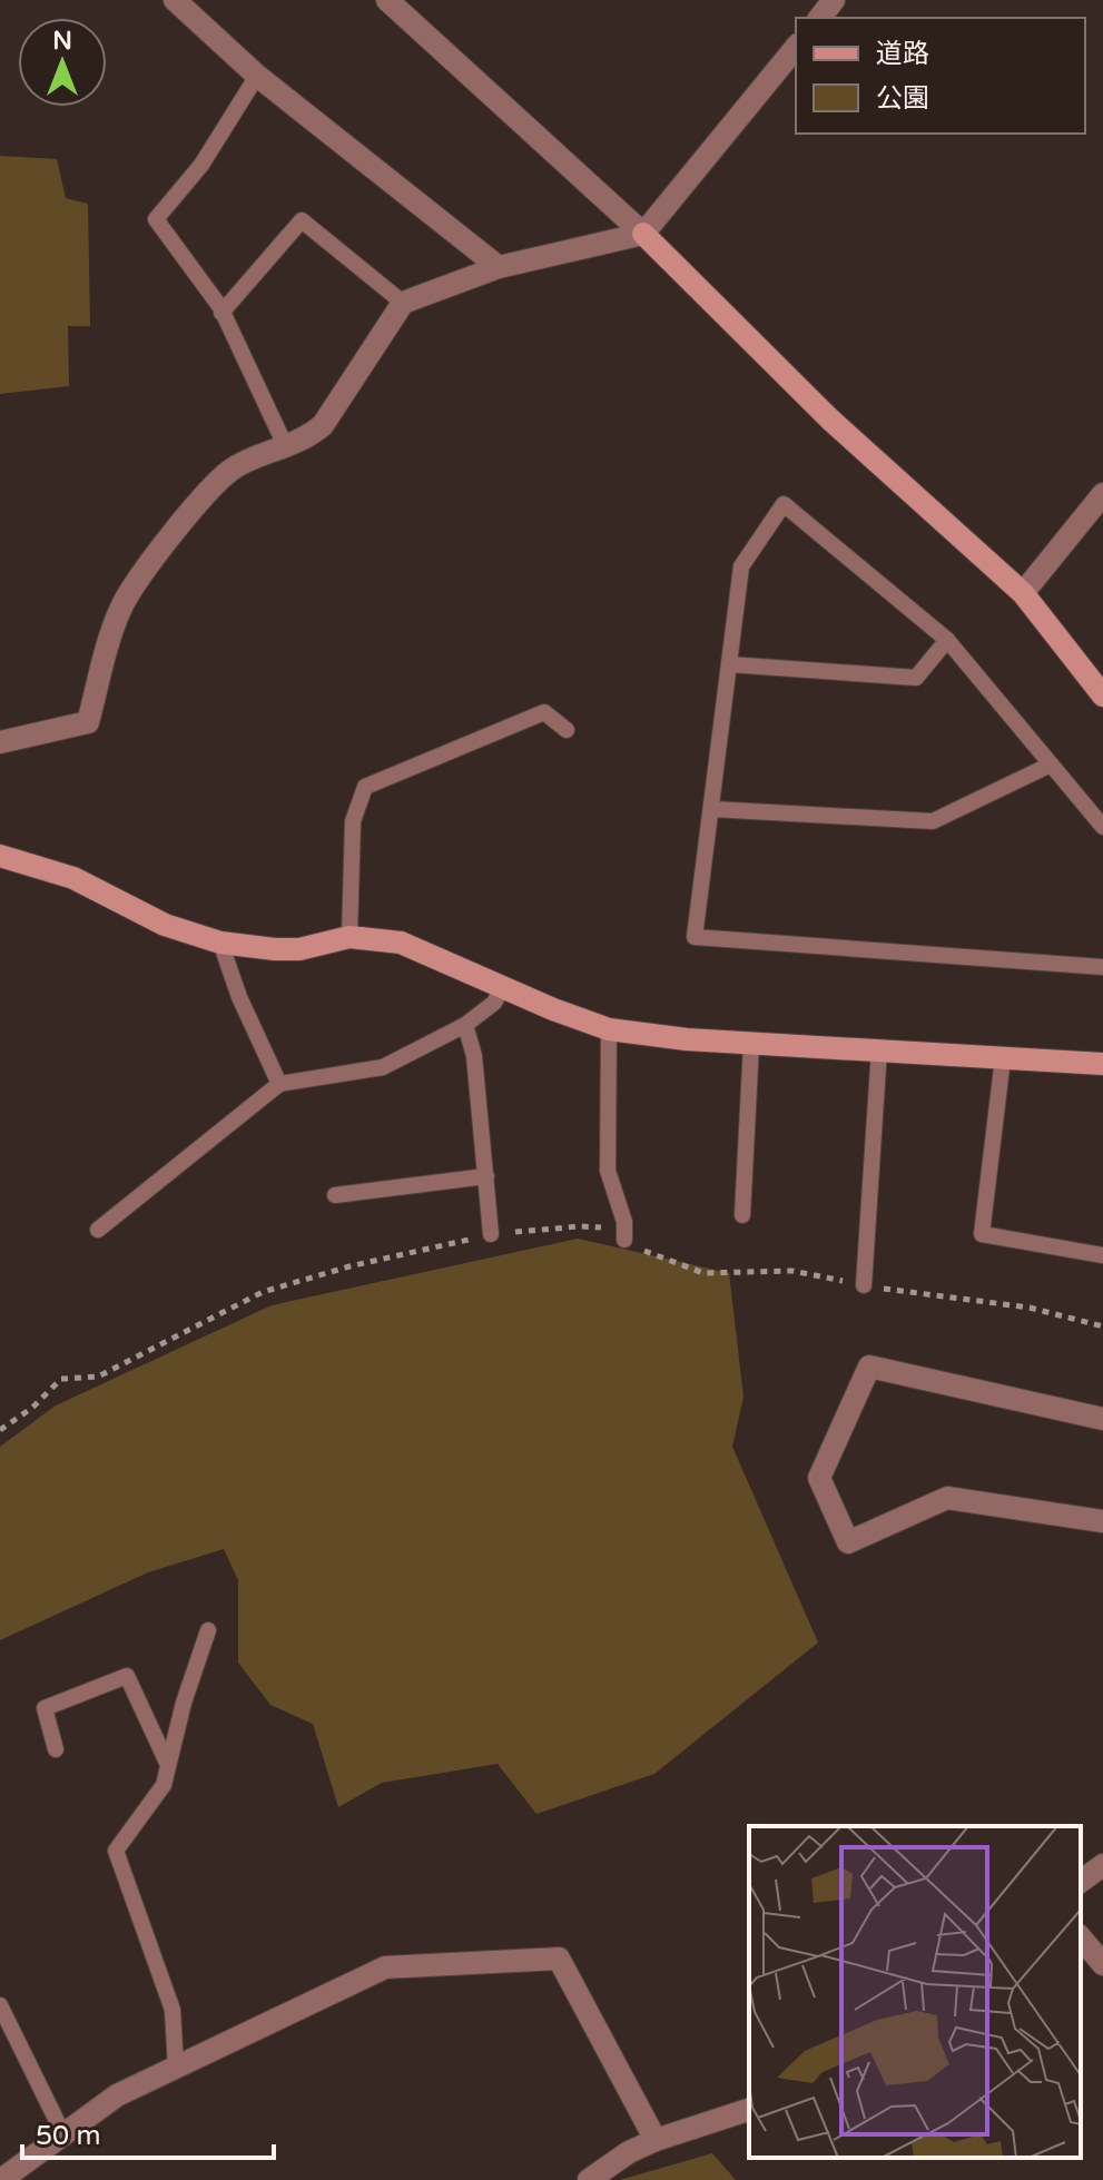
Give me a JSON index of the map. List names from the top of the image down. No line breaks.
{"legend":["道路","公園"],"scale_bar":"50 m","north":"top"}
